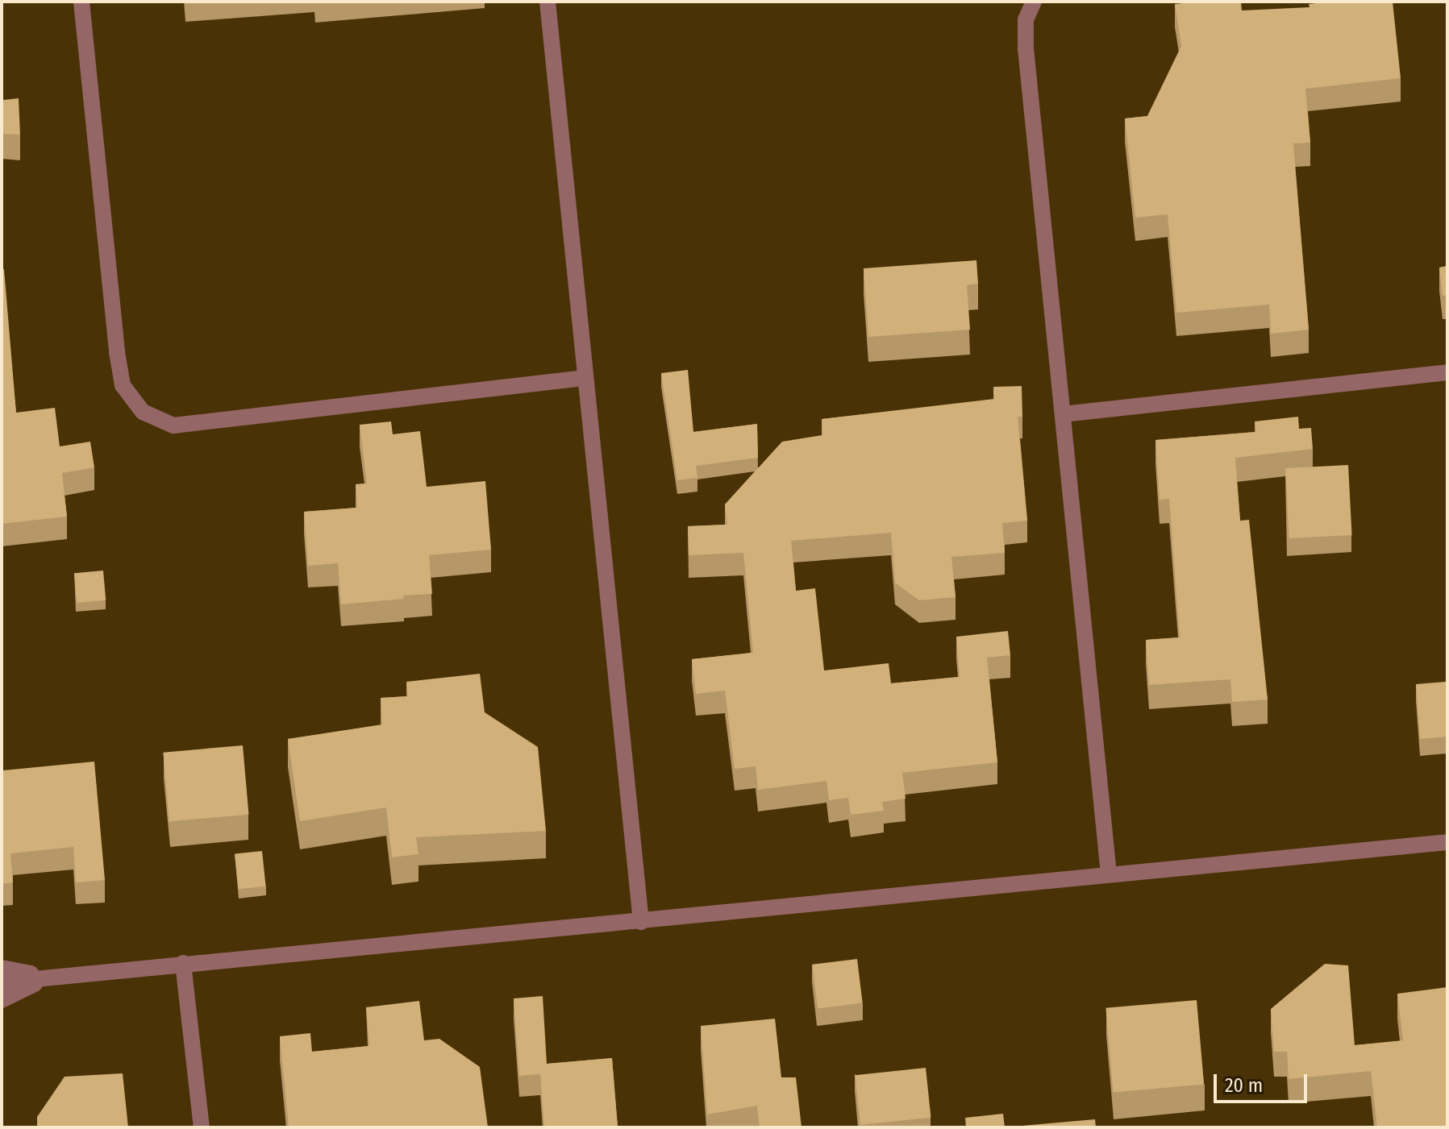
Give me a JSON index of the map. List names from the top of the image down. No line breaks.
{"scale_bar":"20 m"}
